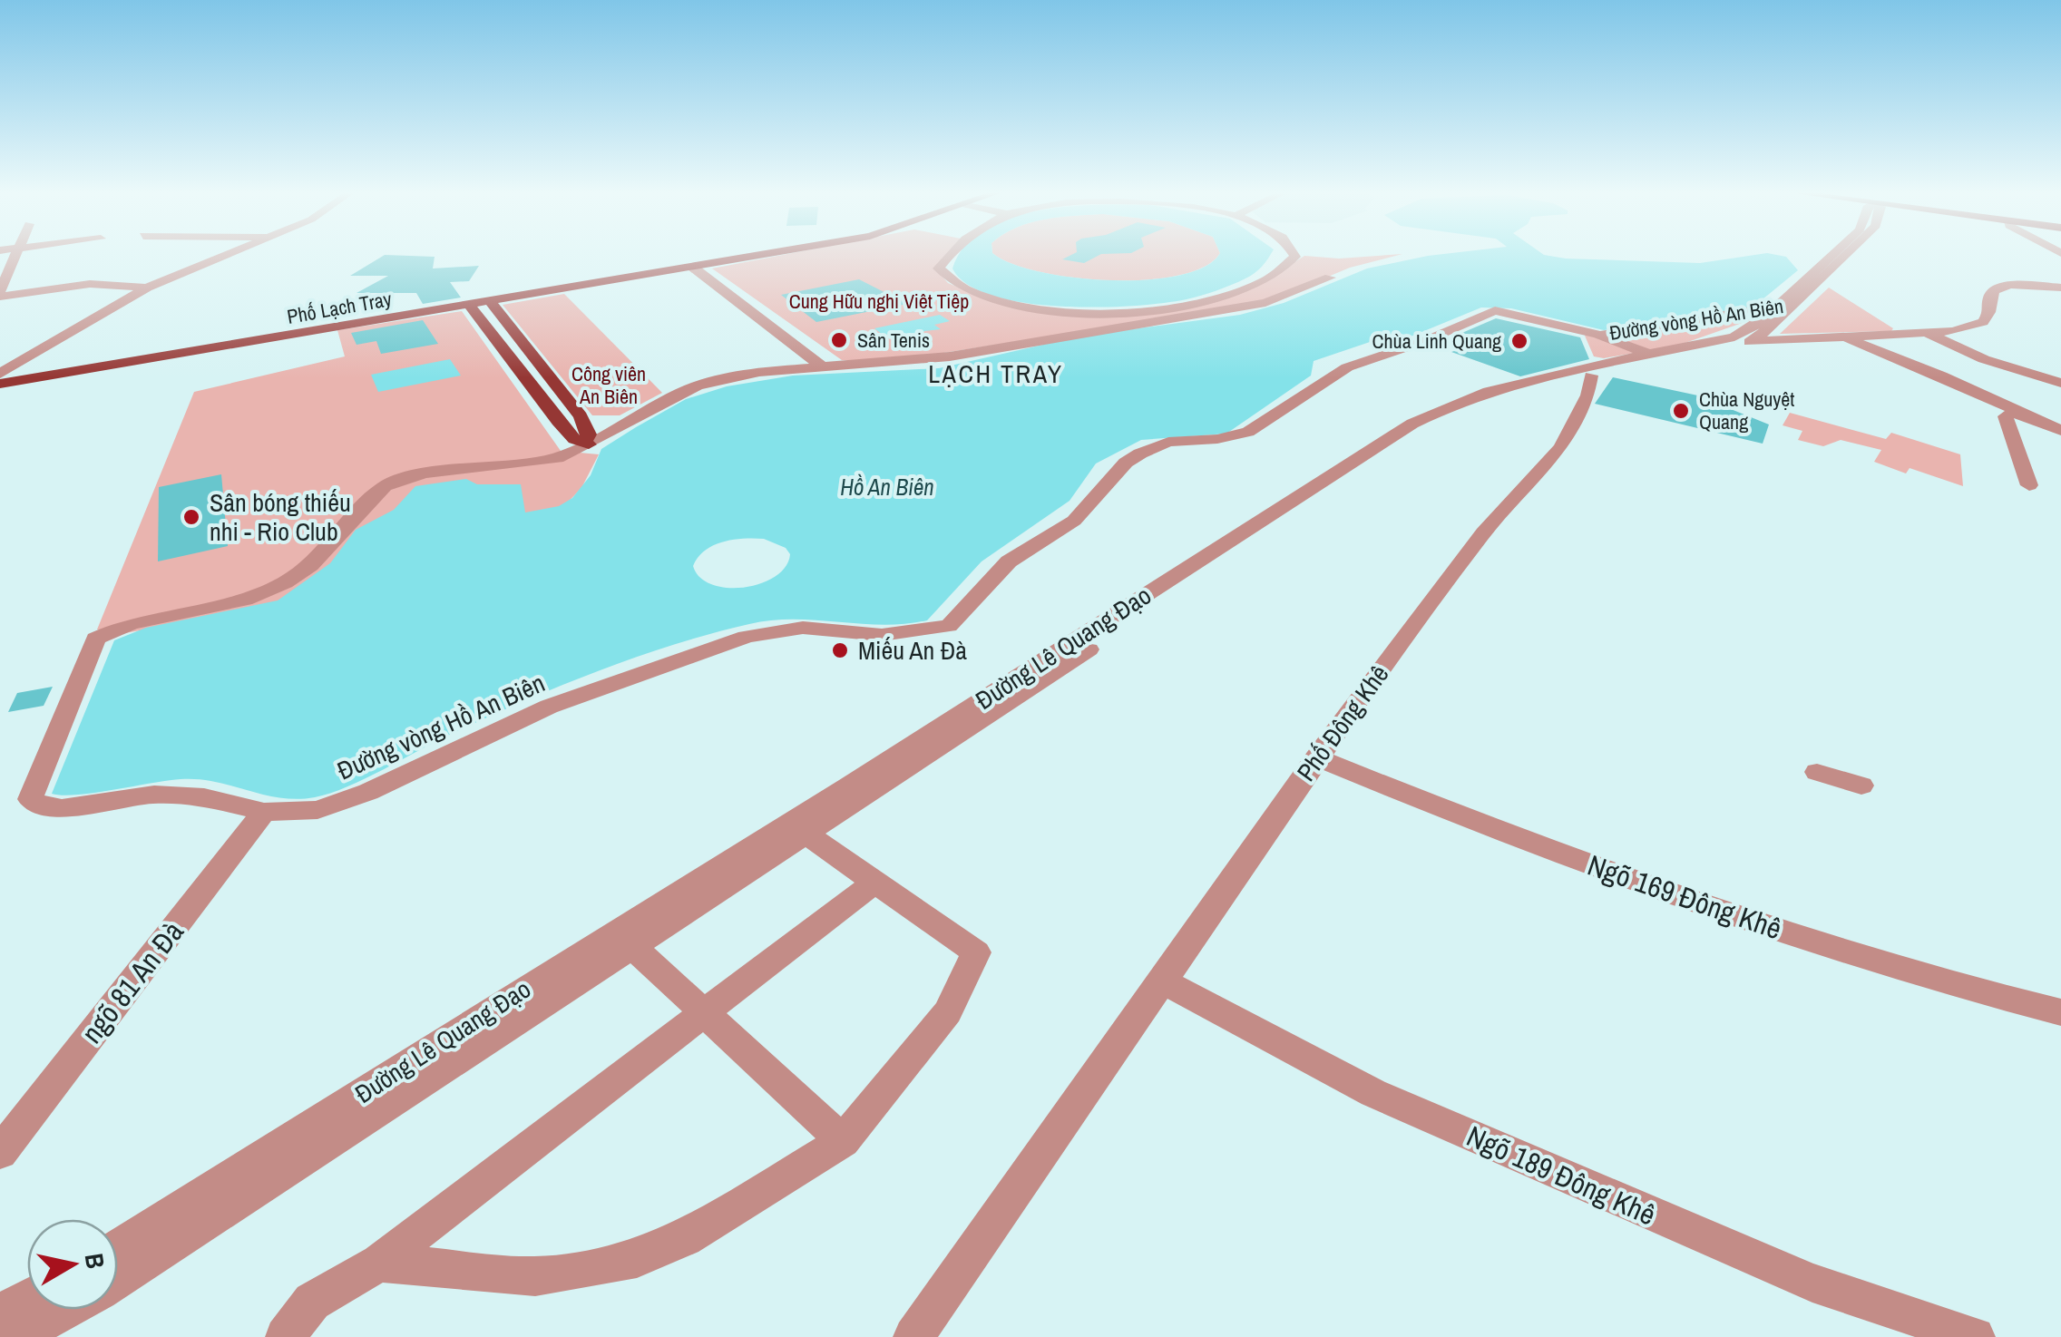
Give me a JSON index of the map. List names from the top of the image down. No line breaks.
{"streets":{"main road":["Phố Lạch Tray"],"street":["Đường vòng Hồ An Biên","Đường Lê Quang Đạo","Phố Đông Khê","Ngõ 169 Đông Khê","ngõ 81 An Đà","Ngõ 189 Đông Khê"]},"crossings":[["Đường vòng Hồ An Biên","Đường Lê Quang Đạo"],["Đường vòng Hồ An Biên","ngõ 81 An Đà"],["Đường Lê Quang Đạo","Phố Đông Khê"],["Phố Đông Khê","Ngõ 169 Đông Khê"],["Phố Đông Khê","Ngõ 189 Đông Khê"]],"districts":["LẠCH TRAY"],"water":["Hồ An Biên"],"parks":["Cung Hữu nghị Việt Tiệp","Công viên An Biên"],"places":["Sân Tenis","Chùa Linh Quang","Chùa Nguyệt Quang","Sân bóng thiếu nhi - Rio Club","Miếu An Đà"],"north":"right"}
